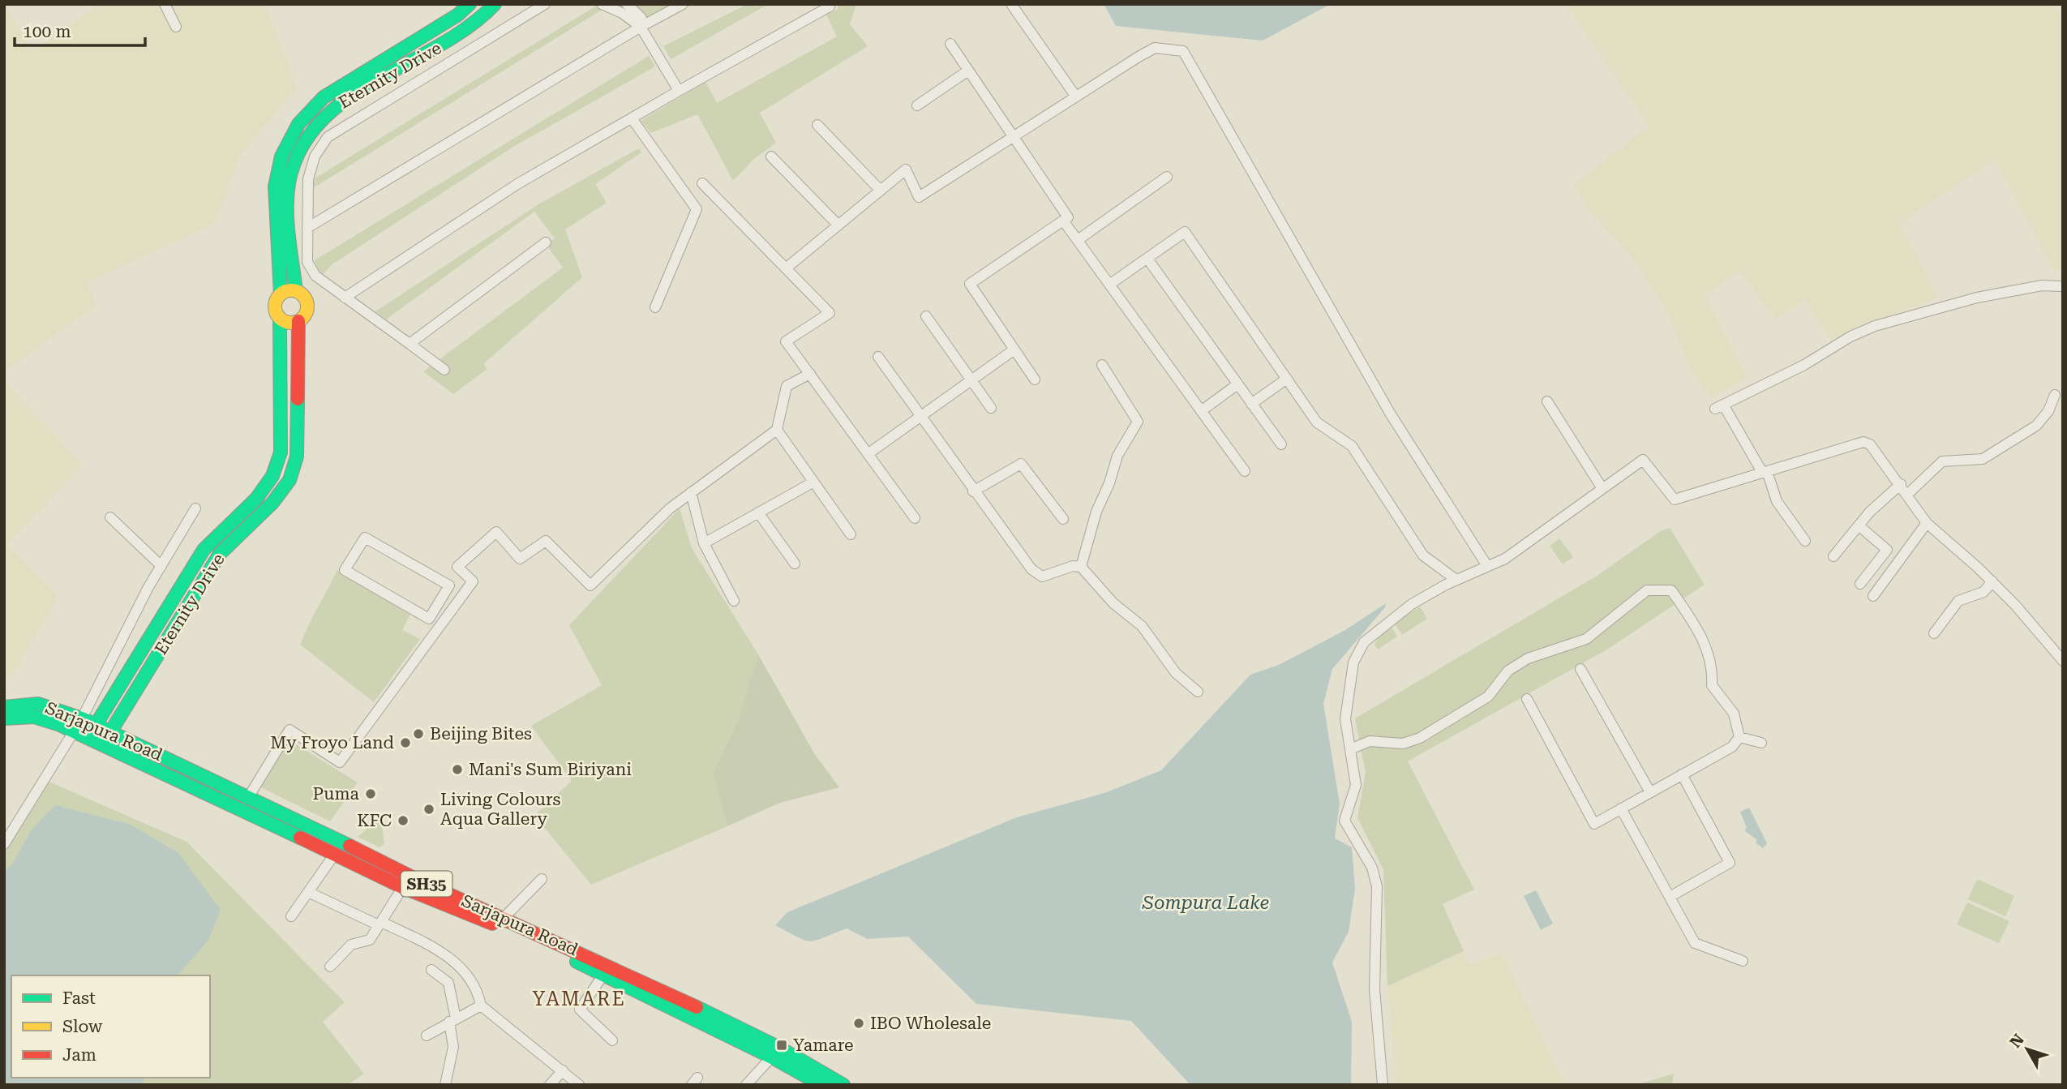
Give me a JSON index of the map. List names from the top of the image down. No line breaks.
{"streets":{"main road":["Eternity Drive","Sarjapura Road","SH35"]},"crossings":[["Eternity Drive","Sarjapura Road"]],"districts":["YAMARE"],"water":["Sompura Lake"],"places":{"other":["Beijing Bites","My Froyo Land","Mani's Sum Biriyani","Puma","Living Colours Aqua Gallery","KFC","IBO Wholesale"],"transit":["Yamare"]},"legend":["Fast","Slow","Jam"],"scale_bar":"100 m","north":"top left"}
